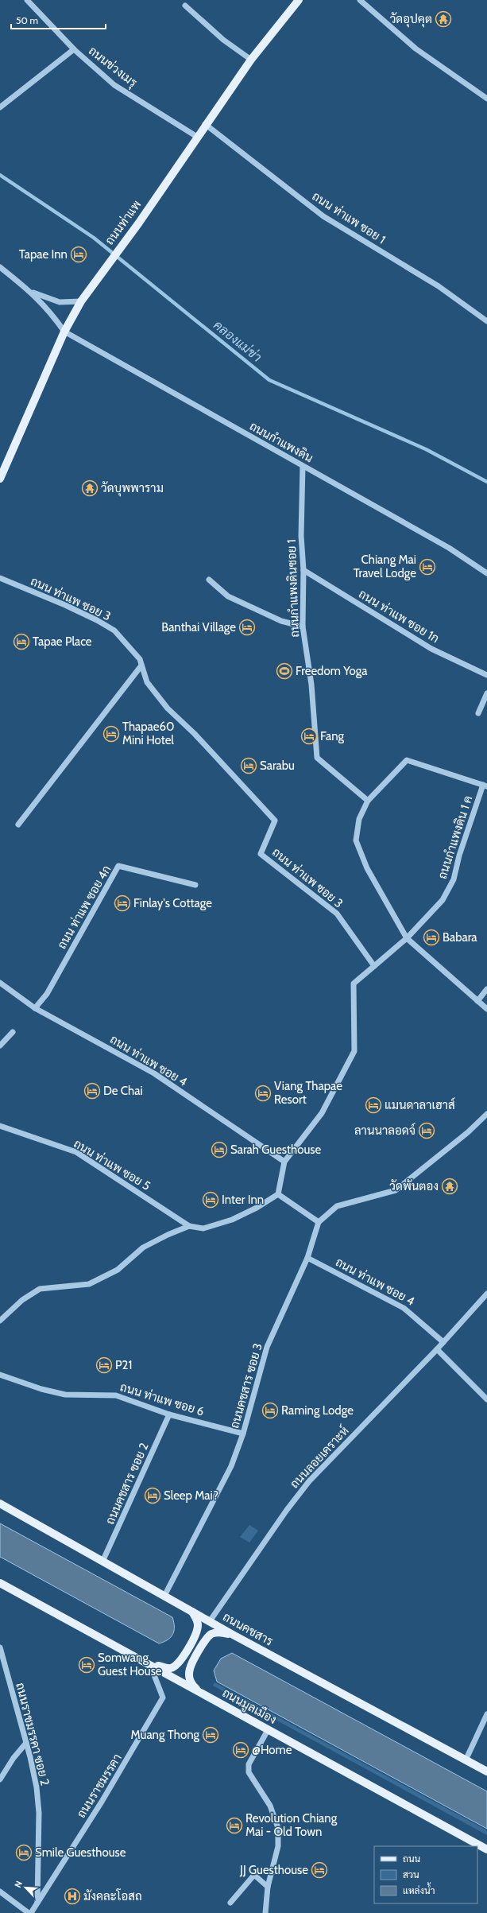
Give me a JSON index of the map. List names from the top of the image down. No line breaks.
{"streets":{"main road":["ถนนท่าแพ","ถนนคชสาร","ถนนมูลเมือง"],"street":["ถนนข่วงเมรุ","ถนน ท่าแพ ซอย 1","ถนนกำแพงดิน","ถนนกำแพงดินซอย 1","ถนน ท่าแพ ซอย 3","ถนน ท่าแพ ซอย 1ก","ถนนกำแพงดิน 1 ค","ถนน ท่าแพ ซอย 4ก","ถนน ท่าแพ ซอย 4","ถนน ท่าแพ ซอย 5","ถนนคชสาร ซอย 3","ถนน ท่าแพ ซอย 6","ถนนลอยเคราะห์","ถนนคชสาร ซอย 2","ถนนราชมรรคา ซอย 2","ถนนราชมรรคา"]},"crossings":[["ถนนข่วงเมรุ","ถนนท่าแพ"],["ถนน ท่าแพ ซอย 1","ถนนท่าแพ"],["ถนนท่าแพ","ถนนกำแพงดิน"],["ถนนกำแพงดิน","ถนนกำแพงดินซอย 1"],["ถนนกำแพงดินซอย 1","ถนน ท่าแพ ซอย 1ก"],["ถนน ท่าแพ ซอย 3","ถนนกำแพงดิน 1 ค"],["ถนน ท่าแพ ซอย 4ก","ถนน ท่าแพ ซอย 4"],["ถนน ท่าแพ ซอย 4","ถนนคชสาร ซอย 3"],["ถนน ท่าแพ ซอย 4","ถนนลอยเคราะห์"],["ถนนคชสาร ซอย 3","ถนน ท่าแพ ซอย 6"],["ถนนคชสาร ซอย 3","ถนนคชสาร"],["ถนน ท่าแพ ซอย 6","ถนนคชสาร ซอย 2"],["ถนนลอยเคราะห์","ถนนคชสาร"],["ถนนคชสาร ซอย 2","ถนนคชสาร"],["ถนนมูลเมือง","ถนนราชมรรคา"],["ถนนราชมรรคา ซอย 2","ถนนราชมรรคา"]],"water":["คลองแม่ข่า"],"places":{"temple":["วัดอุปคุต","วัดบุพพาราม","วัดพันตอง"],"hotel":["Tapae Inn","Chiang Mai Travel Lodge","Banthai Village","Tapae Place","Thapae60 Mini Hotel","Fang","Sarabu","Finlay's Cottage","Babara","De Chai","Viang Thapae Resort","แมนดาลาเฮาส์","ลานนาลอดจ์","Sarah Guesthouse","Inter Inn","P21","Raming Lodge","Sleep Mai?","Somwang Guest House","Muang Thong","@Home","Revolution Chiang Mai - Old Town","Smile Guesthouse","JJ Guesthouse"],"sports":["Freedom Yoga"],"hospital":["มังคละโอสถ"]},"legend":["ถนน","สวน","แหล่งน้ำ"],"scale_bar":"50 m","north":"top left"}
